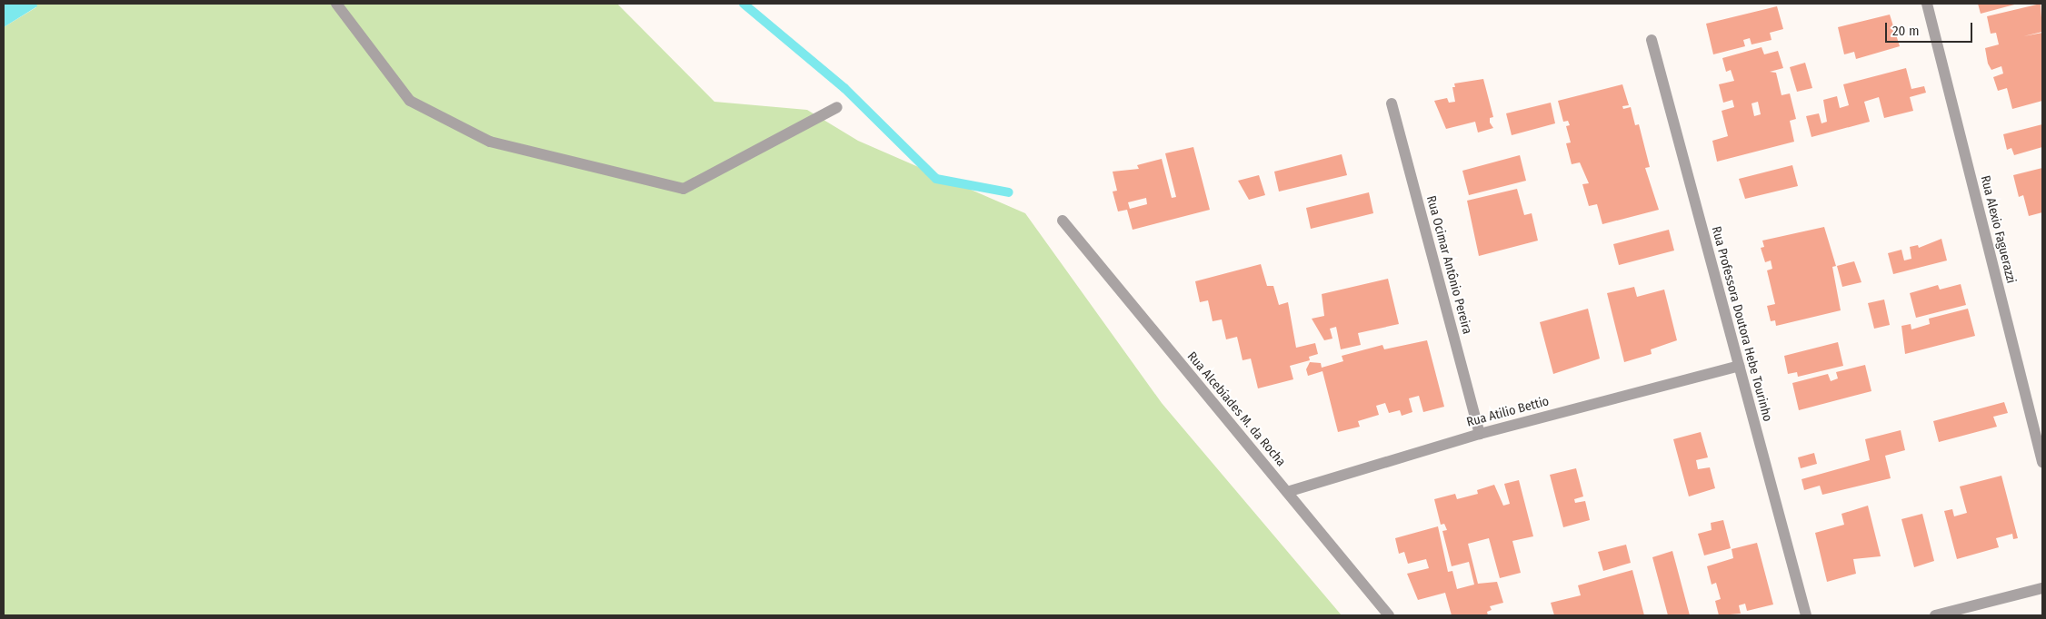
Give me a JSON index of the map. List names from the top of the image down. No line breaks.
{"streets":{"street":["Rua Alexio Faguerazzi","Rua Ocimar Antônio Pereira","Rua Professora Doutora Hebe Tourinho","Rua Alcebíades M. da Rocha","Rua Atilio Bettio"]},"crossings":[["Rua Ocimar Antônio Pereira","Rua Atilio Bettio"],["Rua Professora Doutora Hebe Tourinho","Rua Atilio Bettio"],["Rua Alcebíades M. da Rocha","Rua Atilio Bettio"]],"scale_bar":"20 m"}
